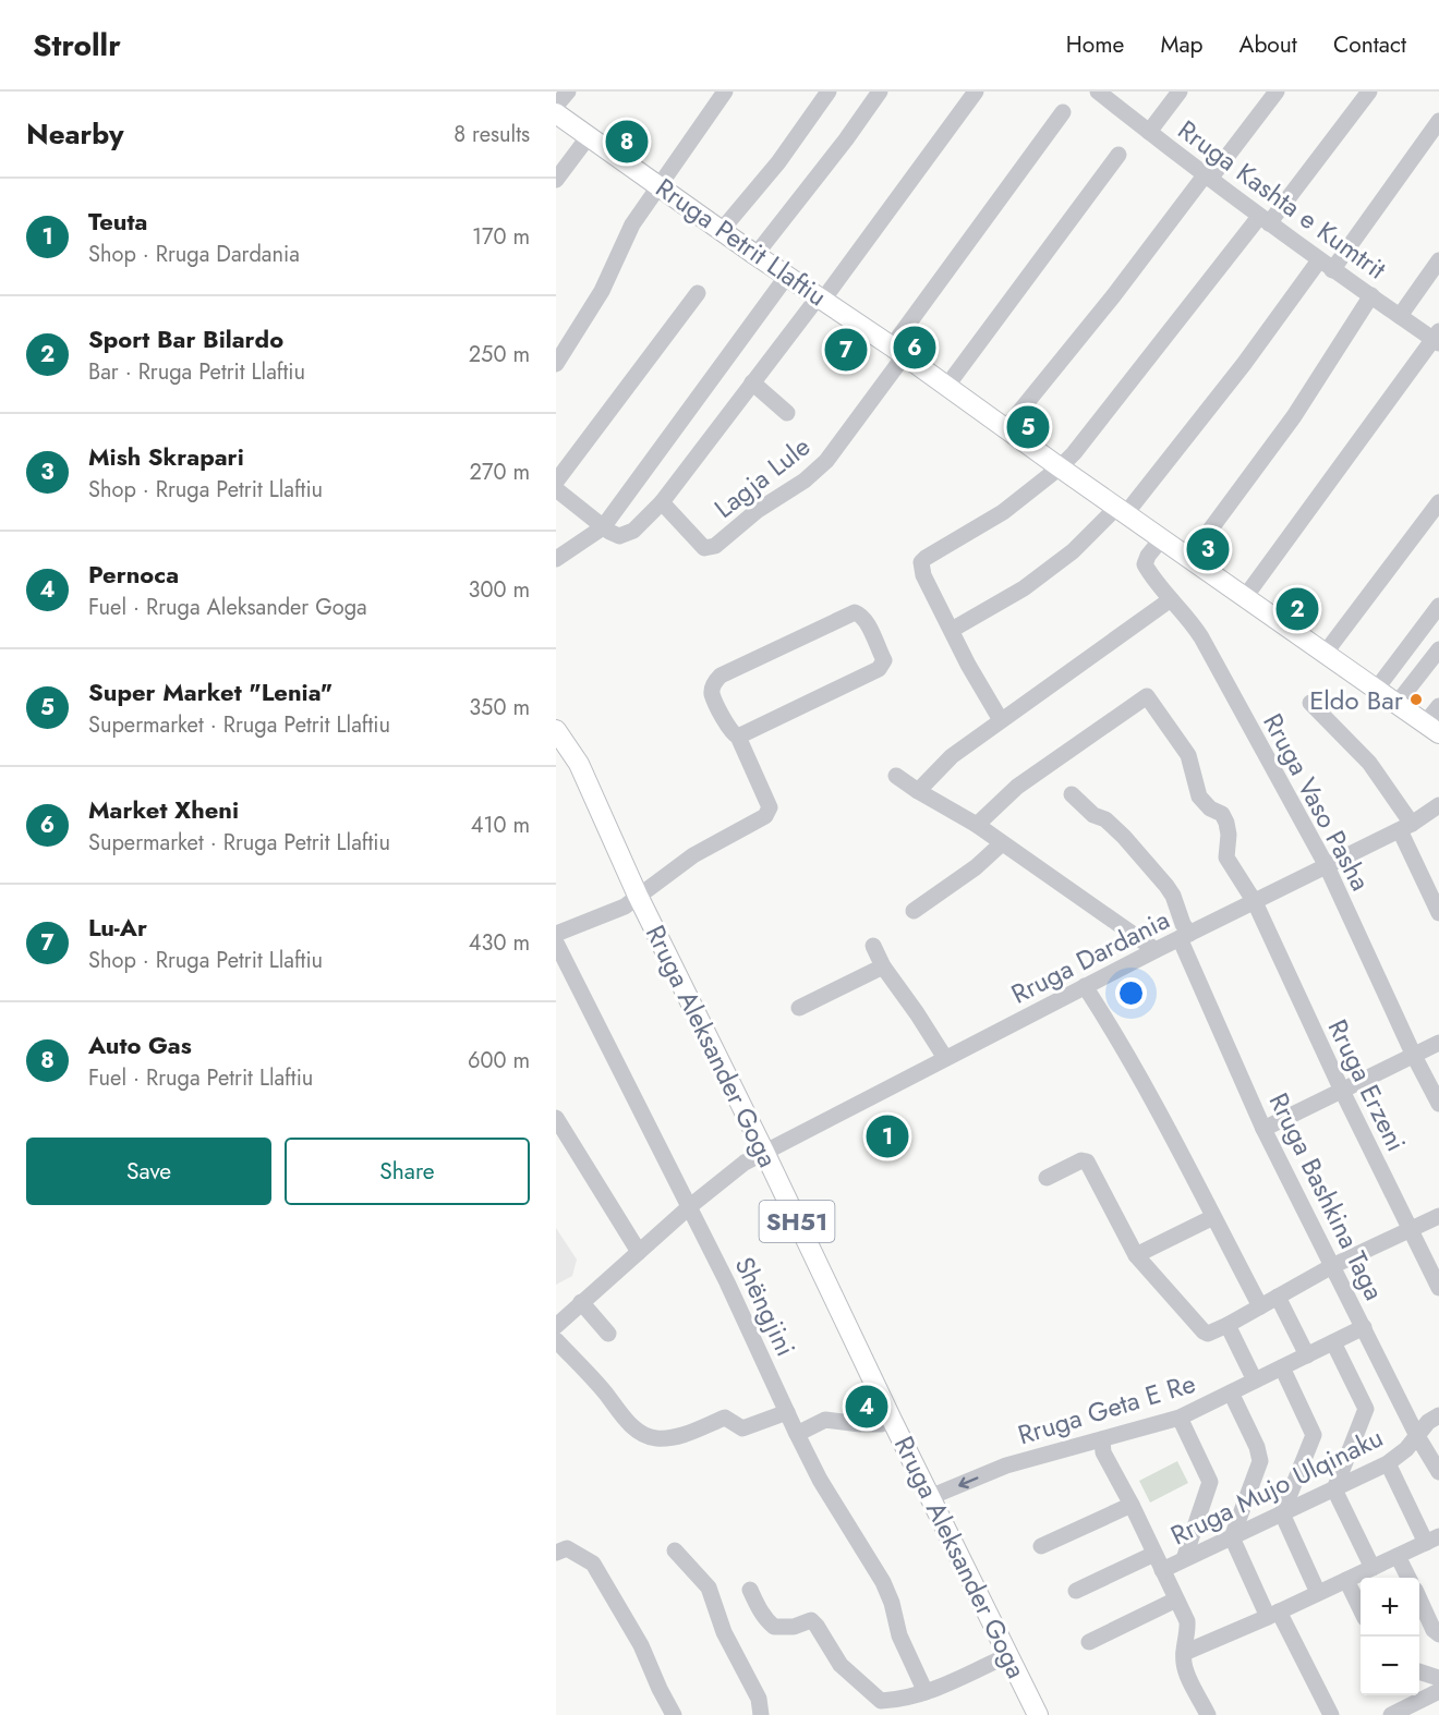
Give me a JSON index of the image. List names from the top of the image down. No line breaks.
{"streets":{"main road":["Rruga Petrit Llaftiu","Rruga Aleksander Goga","SH51"],"street":["Rruga Kashta e Kumtrit","Lagja Lule","Rruga Vaso Pasha","Rruga Dardania","Rruga Erzeni","Rruga Bashkina Taga","Shëngjini","Rruga Geta E Re","Rruga Mujo Ulqinaku"]},"crossings":[["Rruga Petrit Llaftiu","Lagja Lule"],["Rruga Petrit Llaftiu","Rruga Vaso Pasha"],["Rruga Vaso Pasha","Rruga Dardania"],["Rruga Dardania","Rruga Aleksander Goga"],["Rruga Dardania","Rruga Erzeni"],["Rruga Dardania","Rruga Bashkina Taga"],["Rruga Dardania","Shëngjini"],["Rruga Aleksander Goga","Rruga Geta E Re"],["Rruga Bashkina Taga","Rruga Geta E Re"],["Rruga Bashkina Taga","Rruga Mujo Ulqinaku"]],"places":["Eldo Bar"],"page":{"header":"Strollr","nav":["Home","Map","About","Contact"],"heading":["Nearby","8 results"],"pins":["8","6","7","5","3","2","1","4"],"list":[{"mark":"1","name":"Teuta","note":"Shop · Rruga Dardania","value":"170 m"},{"mark":"2","name":"Sport Bar Bilardo","note":"Bar · Rruga Petrit Llaftiu","value":"250 m"},{"mark":"3","name":"Mish Skrapari","note":"Shop · Rruga Petrit Llaftiu","value":"270 m"},{"mark":"4","name":"Pernoca","note":"Fuel · Rruga Aleksander Goga","value":"300 m"},{"mark":"5","name":"Super Market \"Lenia\"","note":"Supermarket · Rruga Petrit Llaftiu","value":"350 m"},{"mark":"6","name":"Market Xheni","note":"Supermarket · Rruga Petrit Llaftiu","value":"410 m"},{"mark":"7","name":"Lu-Ar","note":"Shop · Rruga Petrit Llaftiu","value":"430 m"},{"mark":"8","name":"Auto Gas","note":"Fuel · Rruga Petrit Llaftiu","value":"600 m"}],"buttons":["Save","Share"],"map_buttons":["+","−"]}}
